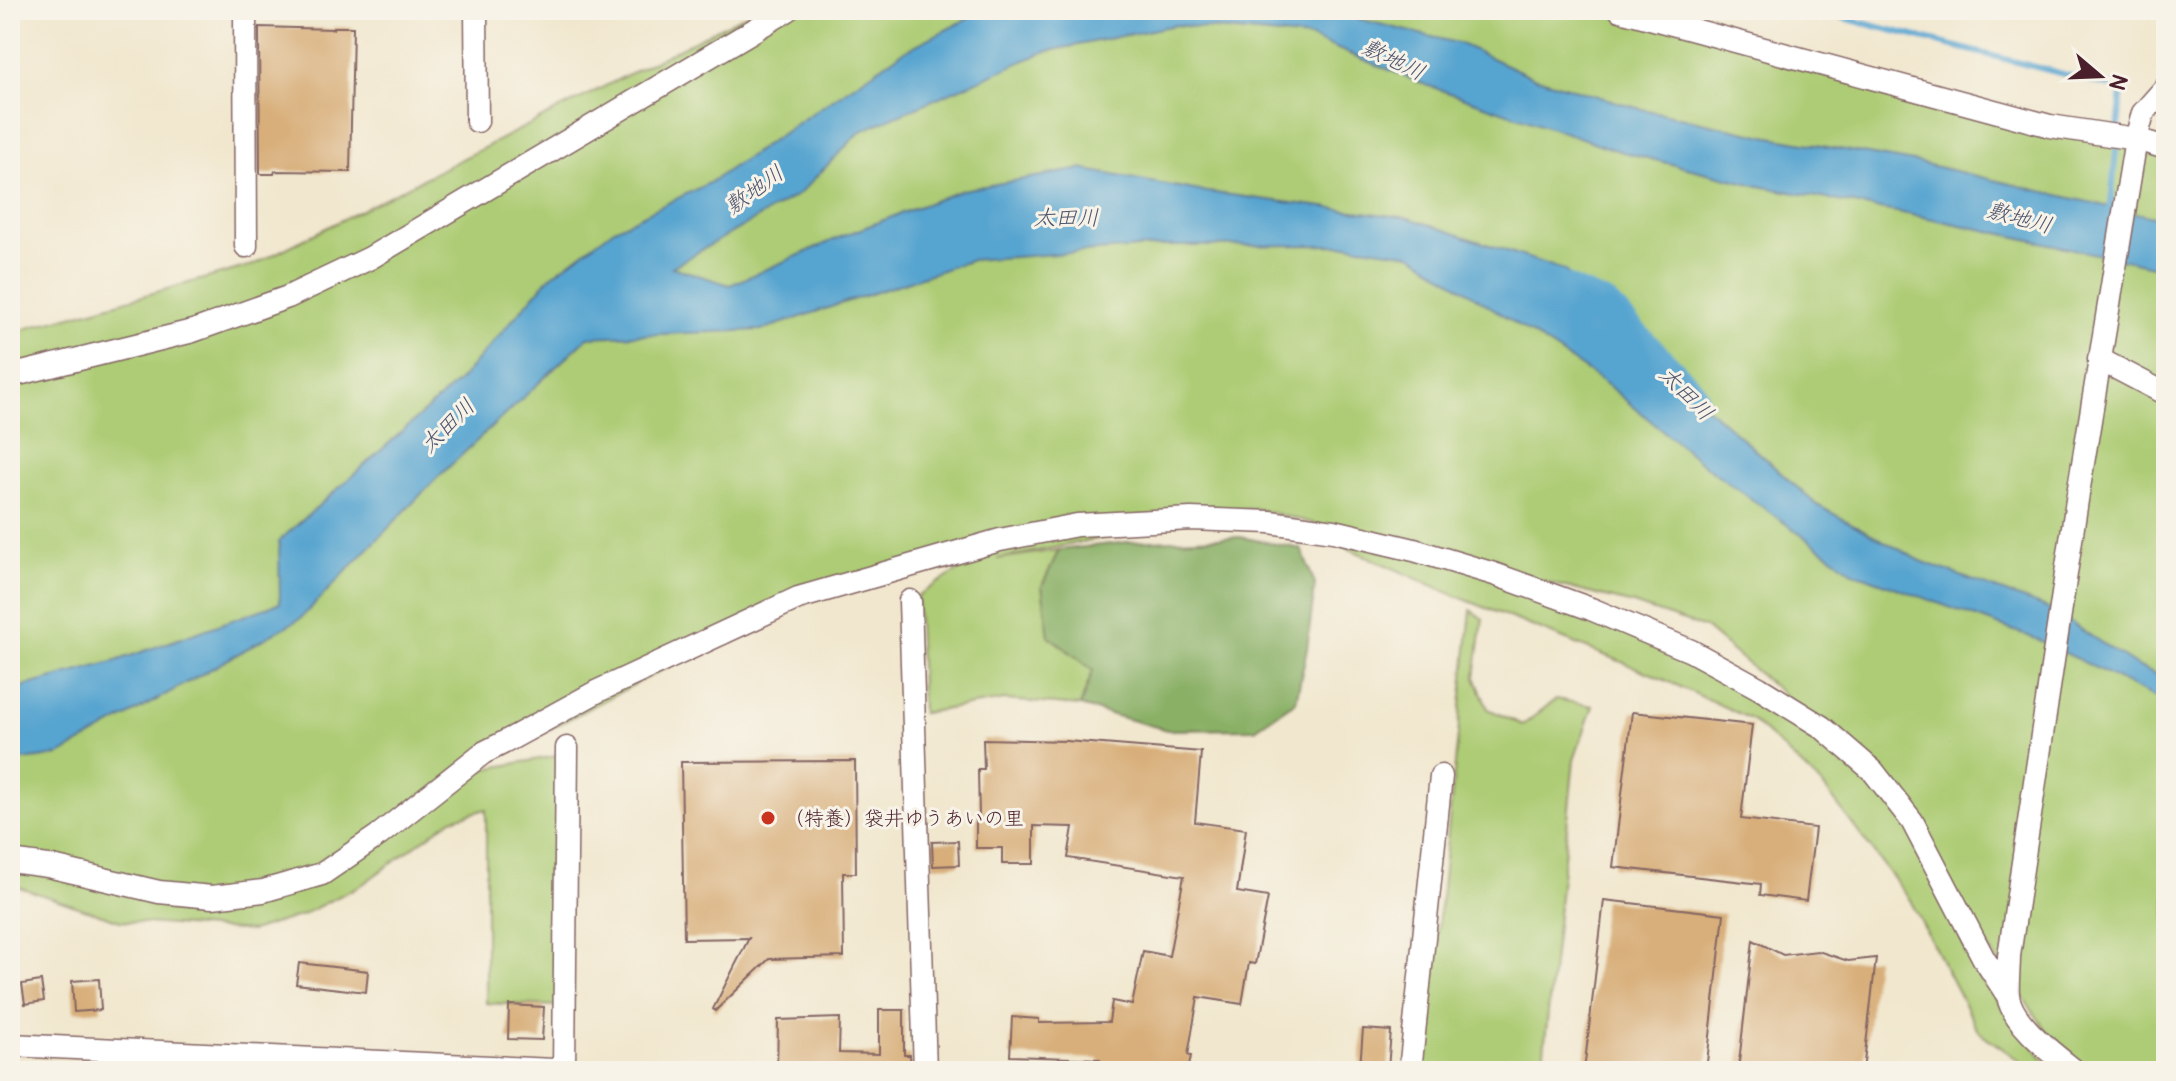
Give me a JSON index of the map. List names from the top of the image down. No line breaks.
{"water":["敷地川","太田川"],"places":["（特養）袋井ゆうあいの里"],"north":"right"}
